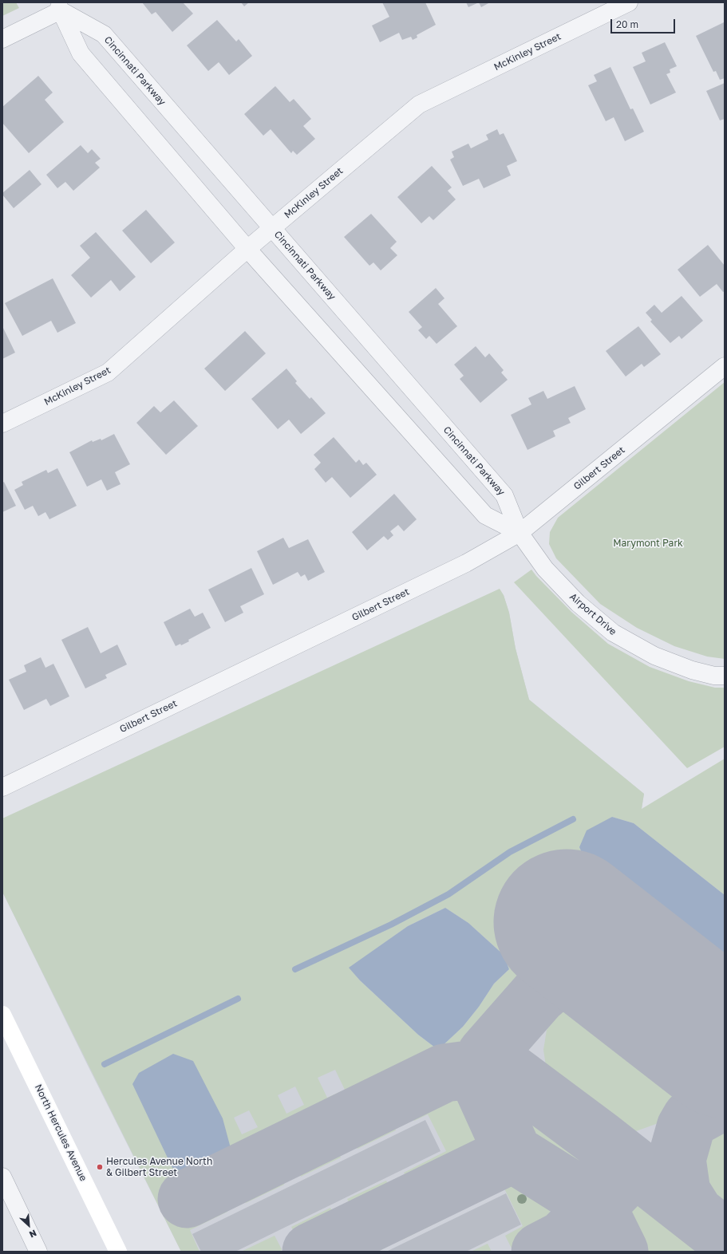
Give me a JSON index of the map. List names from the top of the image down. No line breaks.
{"streets":{"street":["McKinley Street","Cincinnati Parkway","Gilbert Street","Airport Drive","North Hercules Avenue"]},"crossings":[["McKinley Street","Cincinnati Parkway"],["Cincinnati Parkway","Gilbert Street"],["Cincinnati Parkway","Airport Drive"],["Gilbert Street","Airport Drive"]],"parks":["Marymont Park"],"places":["Hercules Avenue North & Gilbert Street"],"scale_bar":"20 m","north":"bottom right"}
